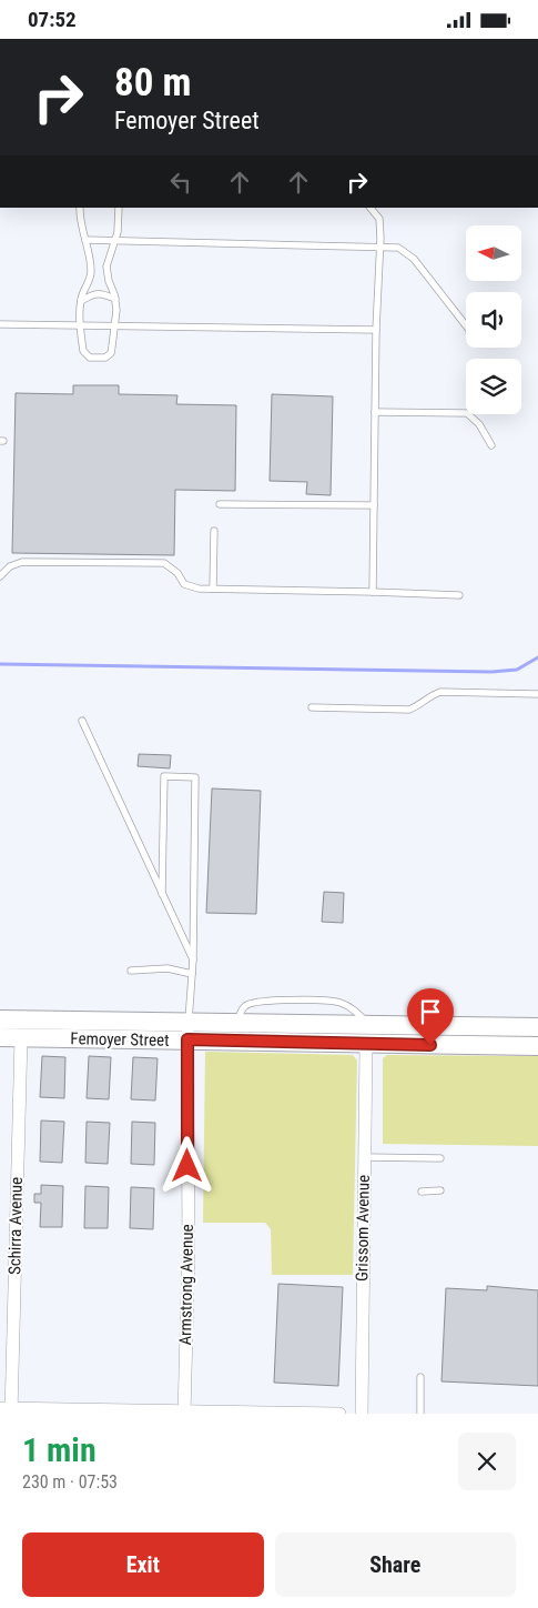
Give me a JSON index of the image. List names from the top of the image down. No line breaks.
{"streets":{"street":["Femoyer Street","Schirra Avenue","Grissom Avenue","Armstrong Avenue"]},"crossings":[["Femoyer Street","Schirra Avenue"],["Femoyer Street","Grissom Avenue"],["Femoyer Street","Armstrong Avenue"]],"north":"left","page":{"status":"07:52","turn":["80 m","Femoyer Street"],"heading":["1 min","230 m · 07:53"],"buttons":["Exit","Share"]}}
